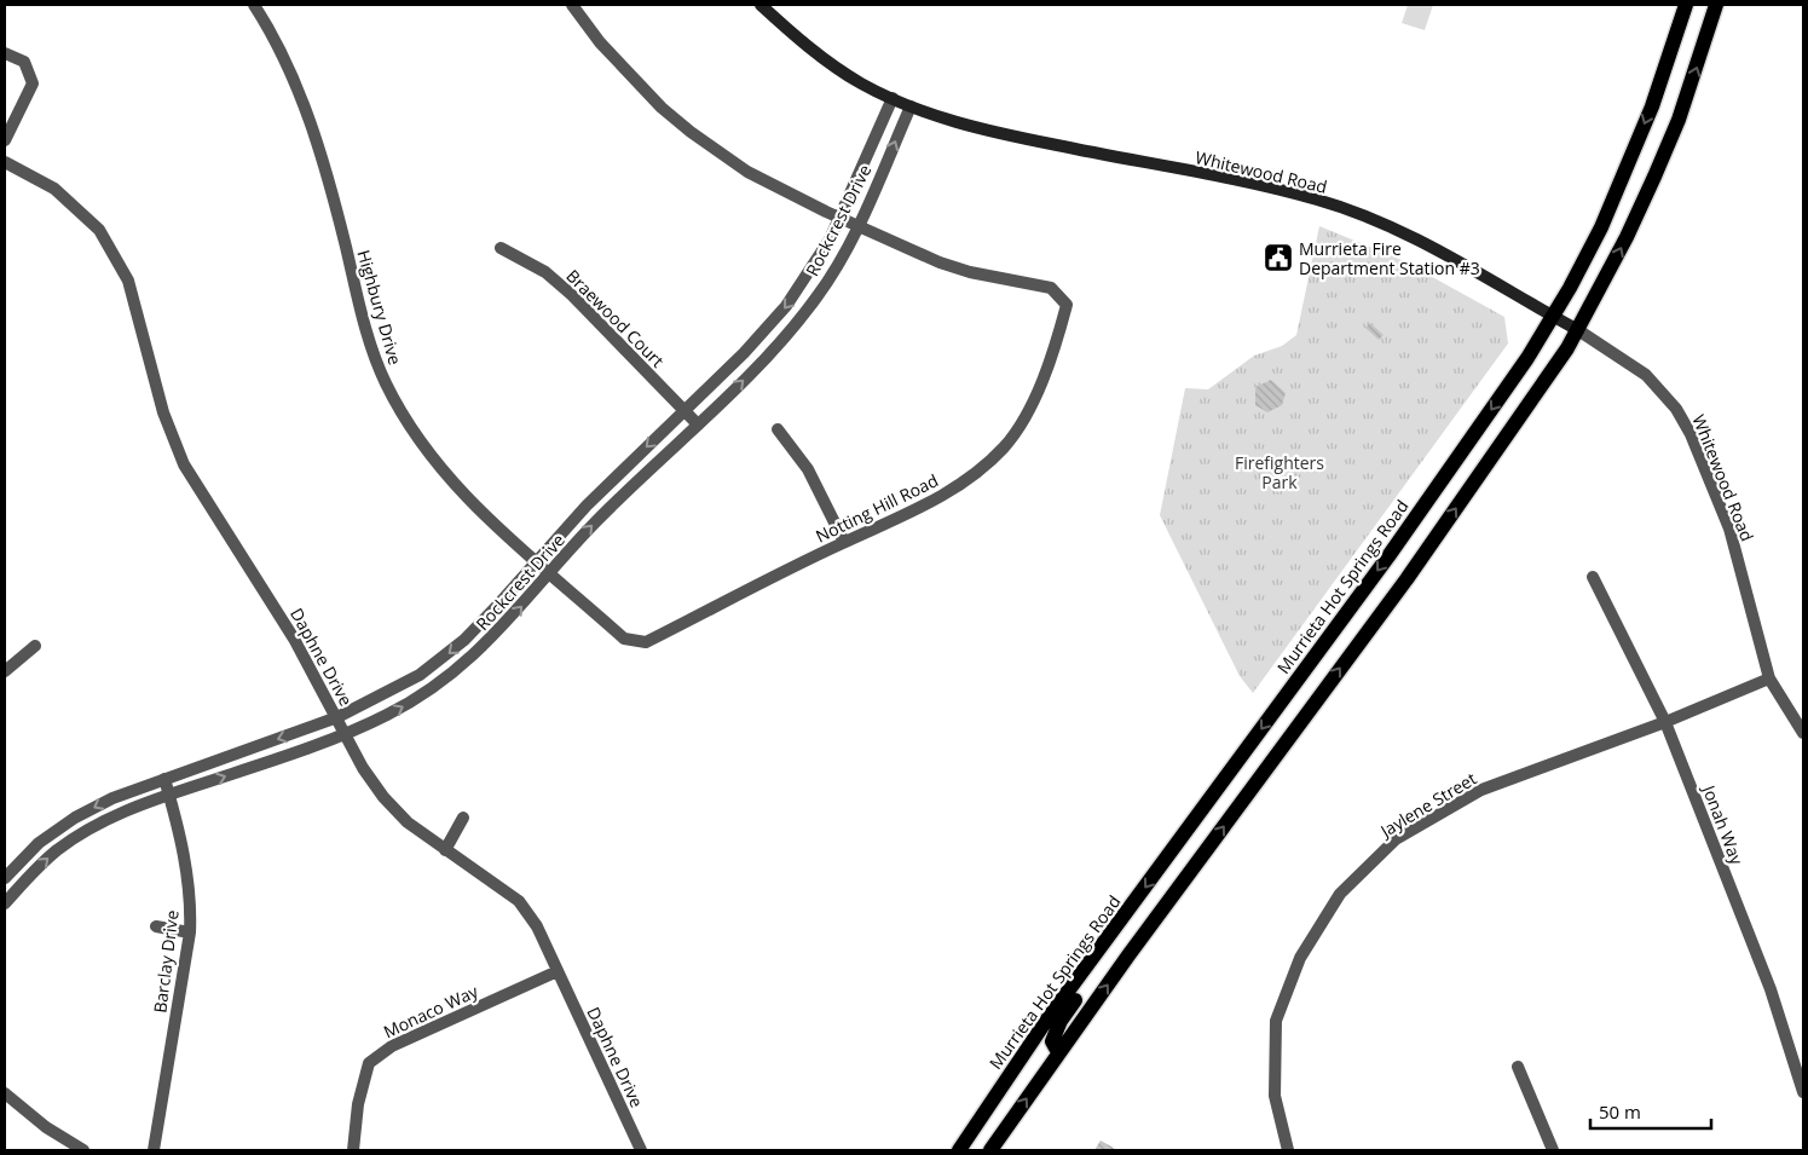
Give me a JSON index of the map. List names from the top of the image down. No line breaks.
{"streets":{"main road":["Whitewood Road","Murrieta Hot Springs Road"],"street":["Rockcrest Drive","Highbury Drive","Braewood Court","Notting Hill Road","Daphne Drive","Jaylene Street","Jonah Way","Barclay Drive","Monaco Way"]},"crossings":[["Whitewood Road","Rockcrest Drive"],["Whitewood Road","Murrieta Hot Springs Road"],["Whitewood Road","Jaylene Street"],["Rockcrest Drive","Highbury Drive"],["Rockcrest Drive","Braewood Court"],["Rockcrest Drive","Notting Hill Road"],["Rockcrest Drive","Daphne Drive"],["Rockcrest Drive","Barclay Drive"],["Highbury Drive","Notting Hill Road"],["Daphne Drive","Monaco Way"],["Jaylene Street","Jonah Way"]],"parks":["Firefighters Park"],"places":{"public building":["Murrieta Fire Department Station #3"]},"scale_bar":"50 m"}
